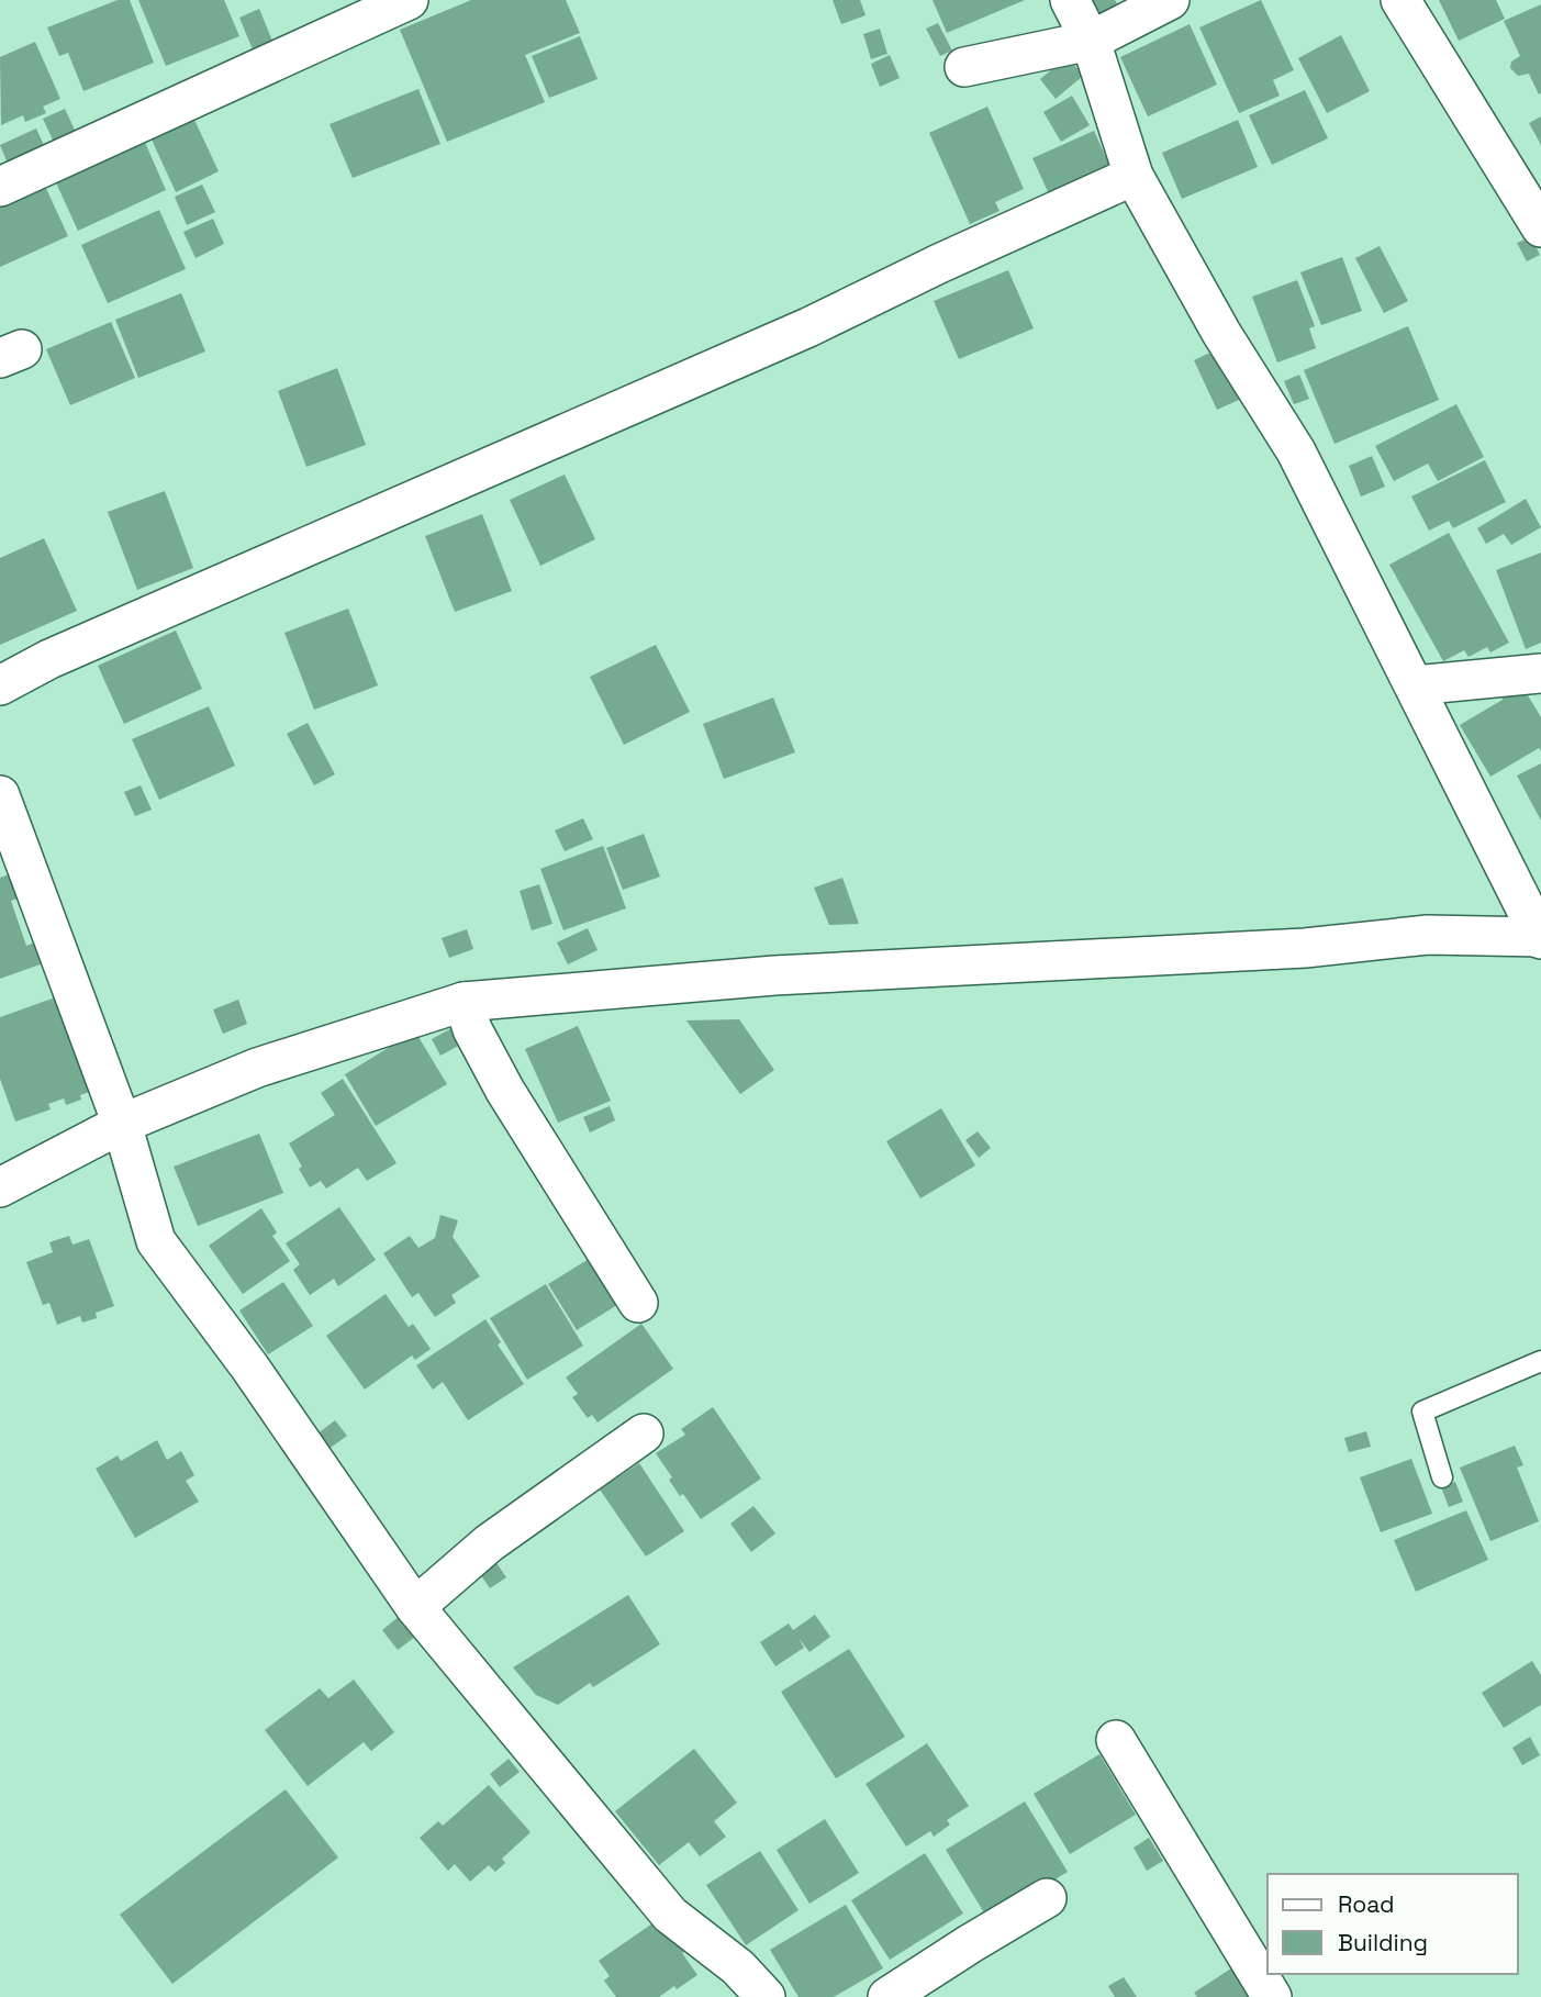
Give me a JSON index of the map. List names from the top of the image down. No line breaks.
{"legend":["Road","Building"]}
